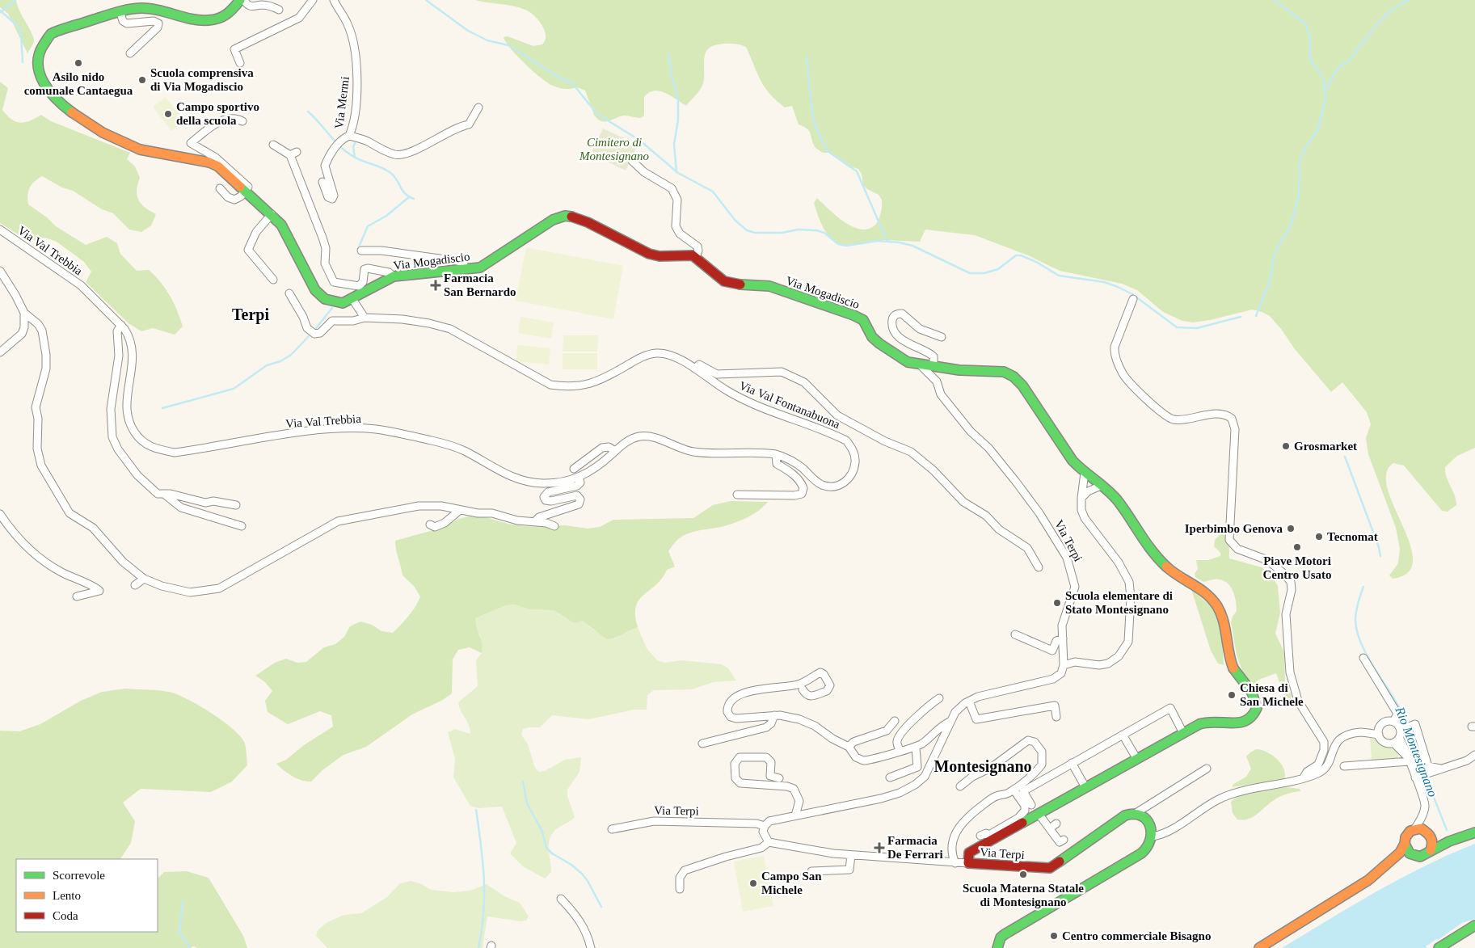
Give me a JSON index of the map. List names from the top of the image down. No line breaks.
{"streets":{"street":["Via Mermi","Via Val Trebbia","Via Mogadiscio","Via Val Fontanabuona","Via Terpi"]},"crossings":[["Via Val Trebbia","Via Val Fontanabuona"],["Via Mogadiscio","Via Terpi"]],"districts":["Terpi","Montesignano"],"water":["Rio Montesignano"],"parks":["Cimitero di Montesignano"],"places":{"other":["Asilo nido comunale Cantaegua","Scuola comprensiva di Via Mogadiscio","Campo sportivo della scuola","Grosmarket","Iperbimbo Genova","Tecnomat","Piave Motori Centro Usato","Scuola elementare di Stato Montesignano","Chiesa di San Michele","Scuola Materna Statale di Montesignano","Campo San Michele","Centro commerciale Bisagno"],"health":["Farmacia San Bernardo","Farmacia De Ferrari"]},"legend":["Scorrevole","Lento","Coda"]}
